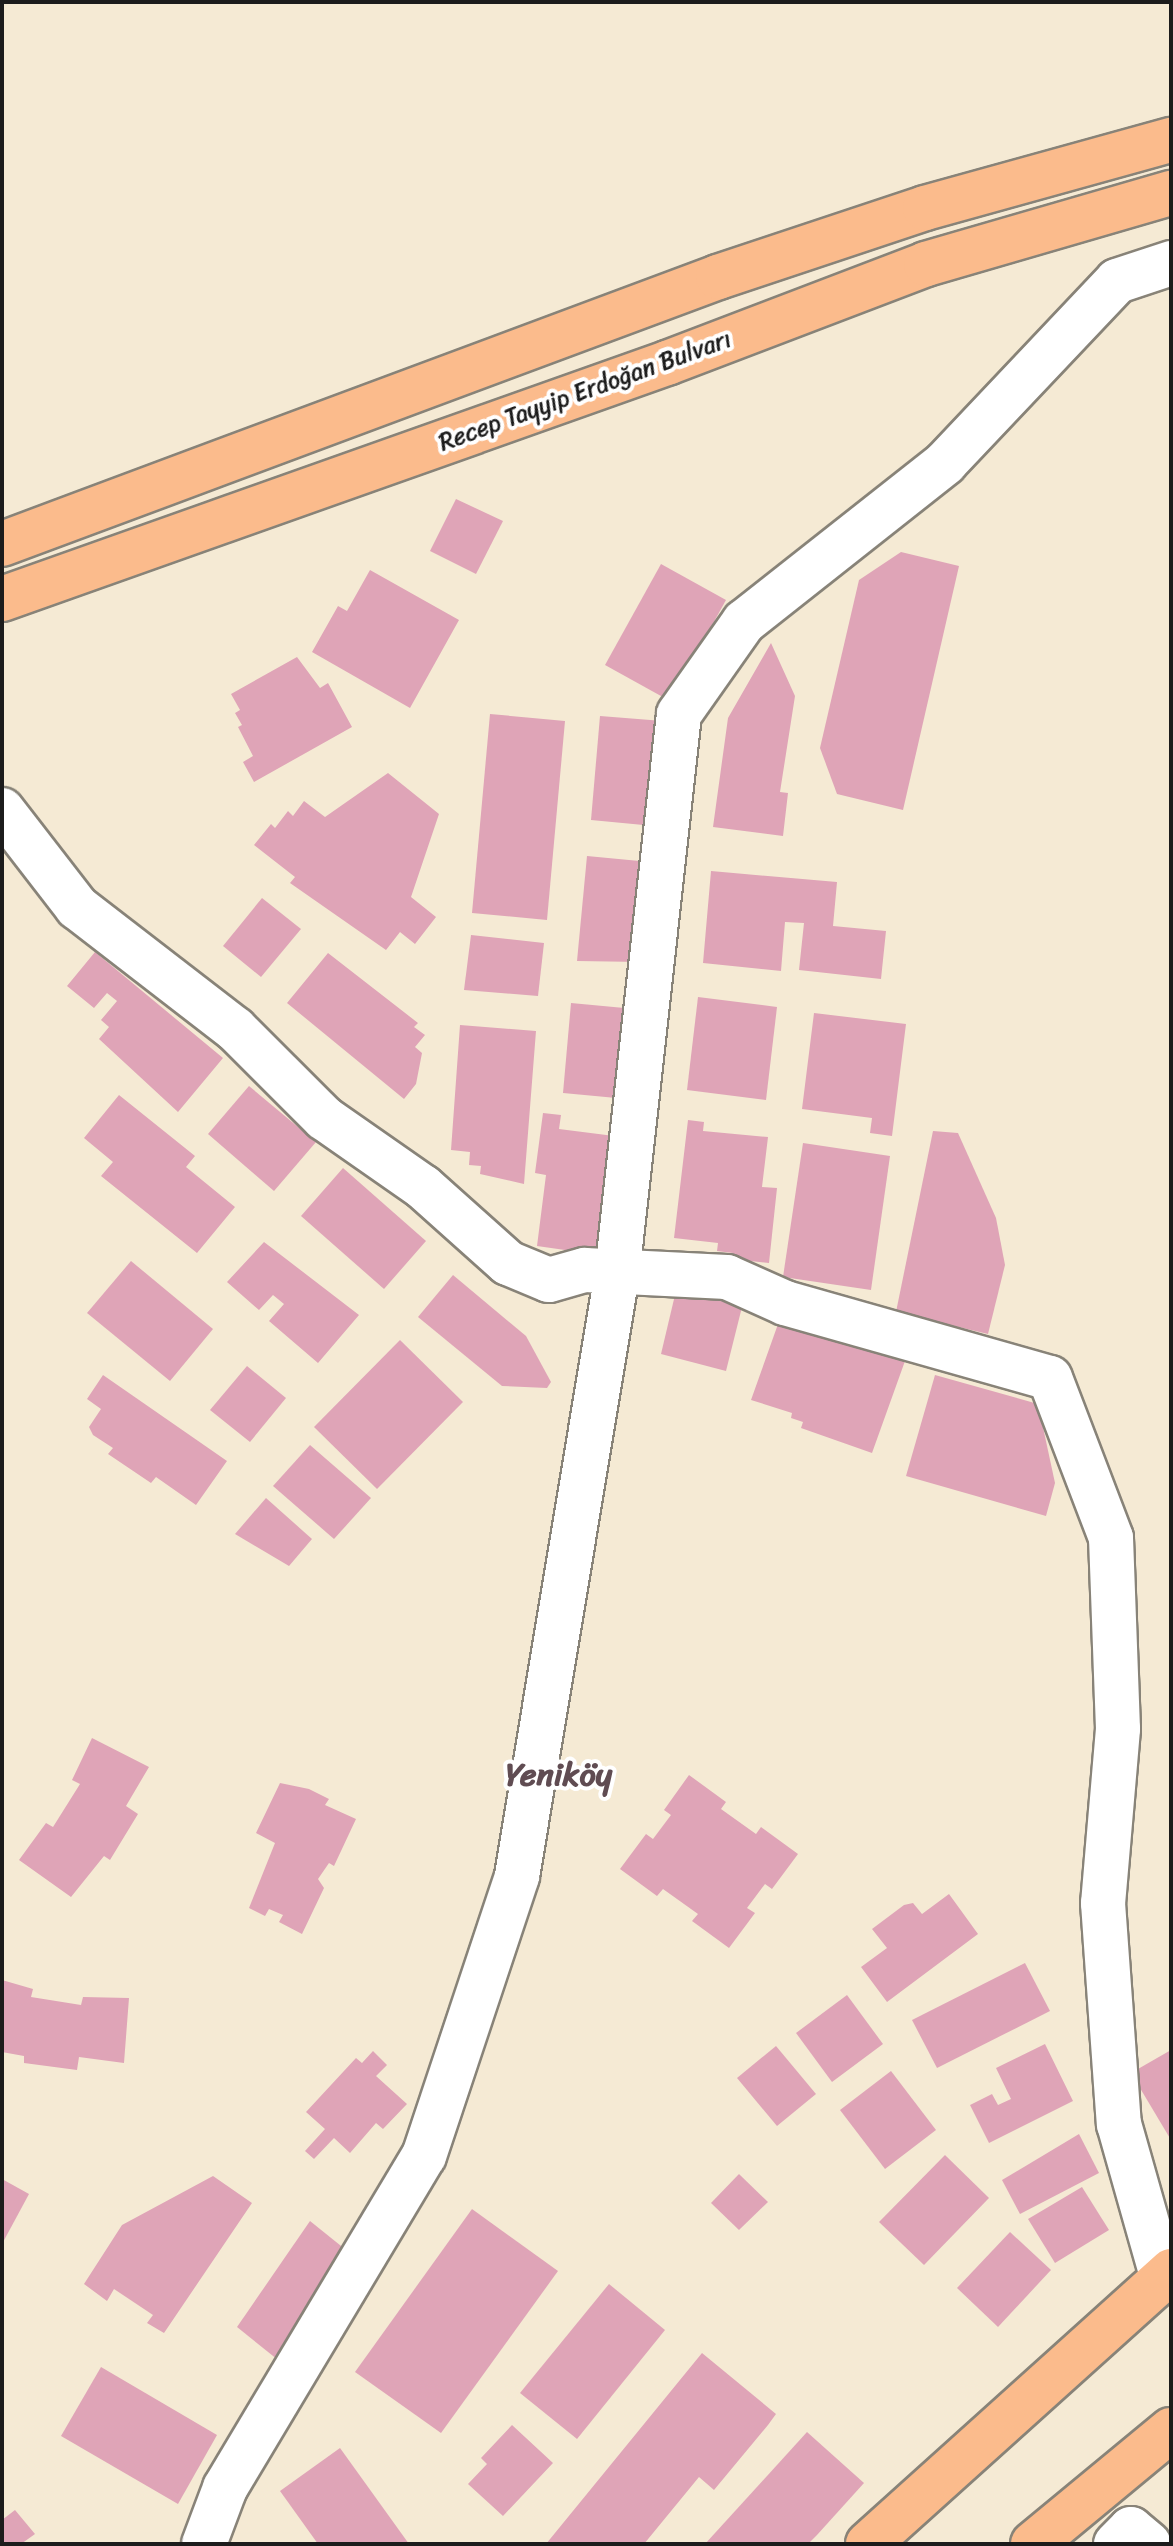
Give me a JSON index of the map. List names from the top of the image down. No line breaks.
{"streets":{"main road":["Recep Tayyip Erdoğan Bulvarı"]},"districts":["Yeniköy"]}
